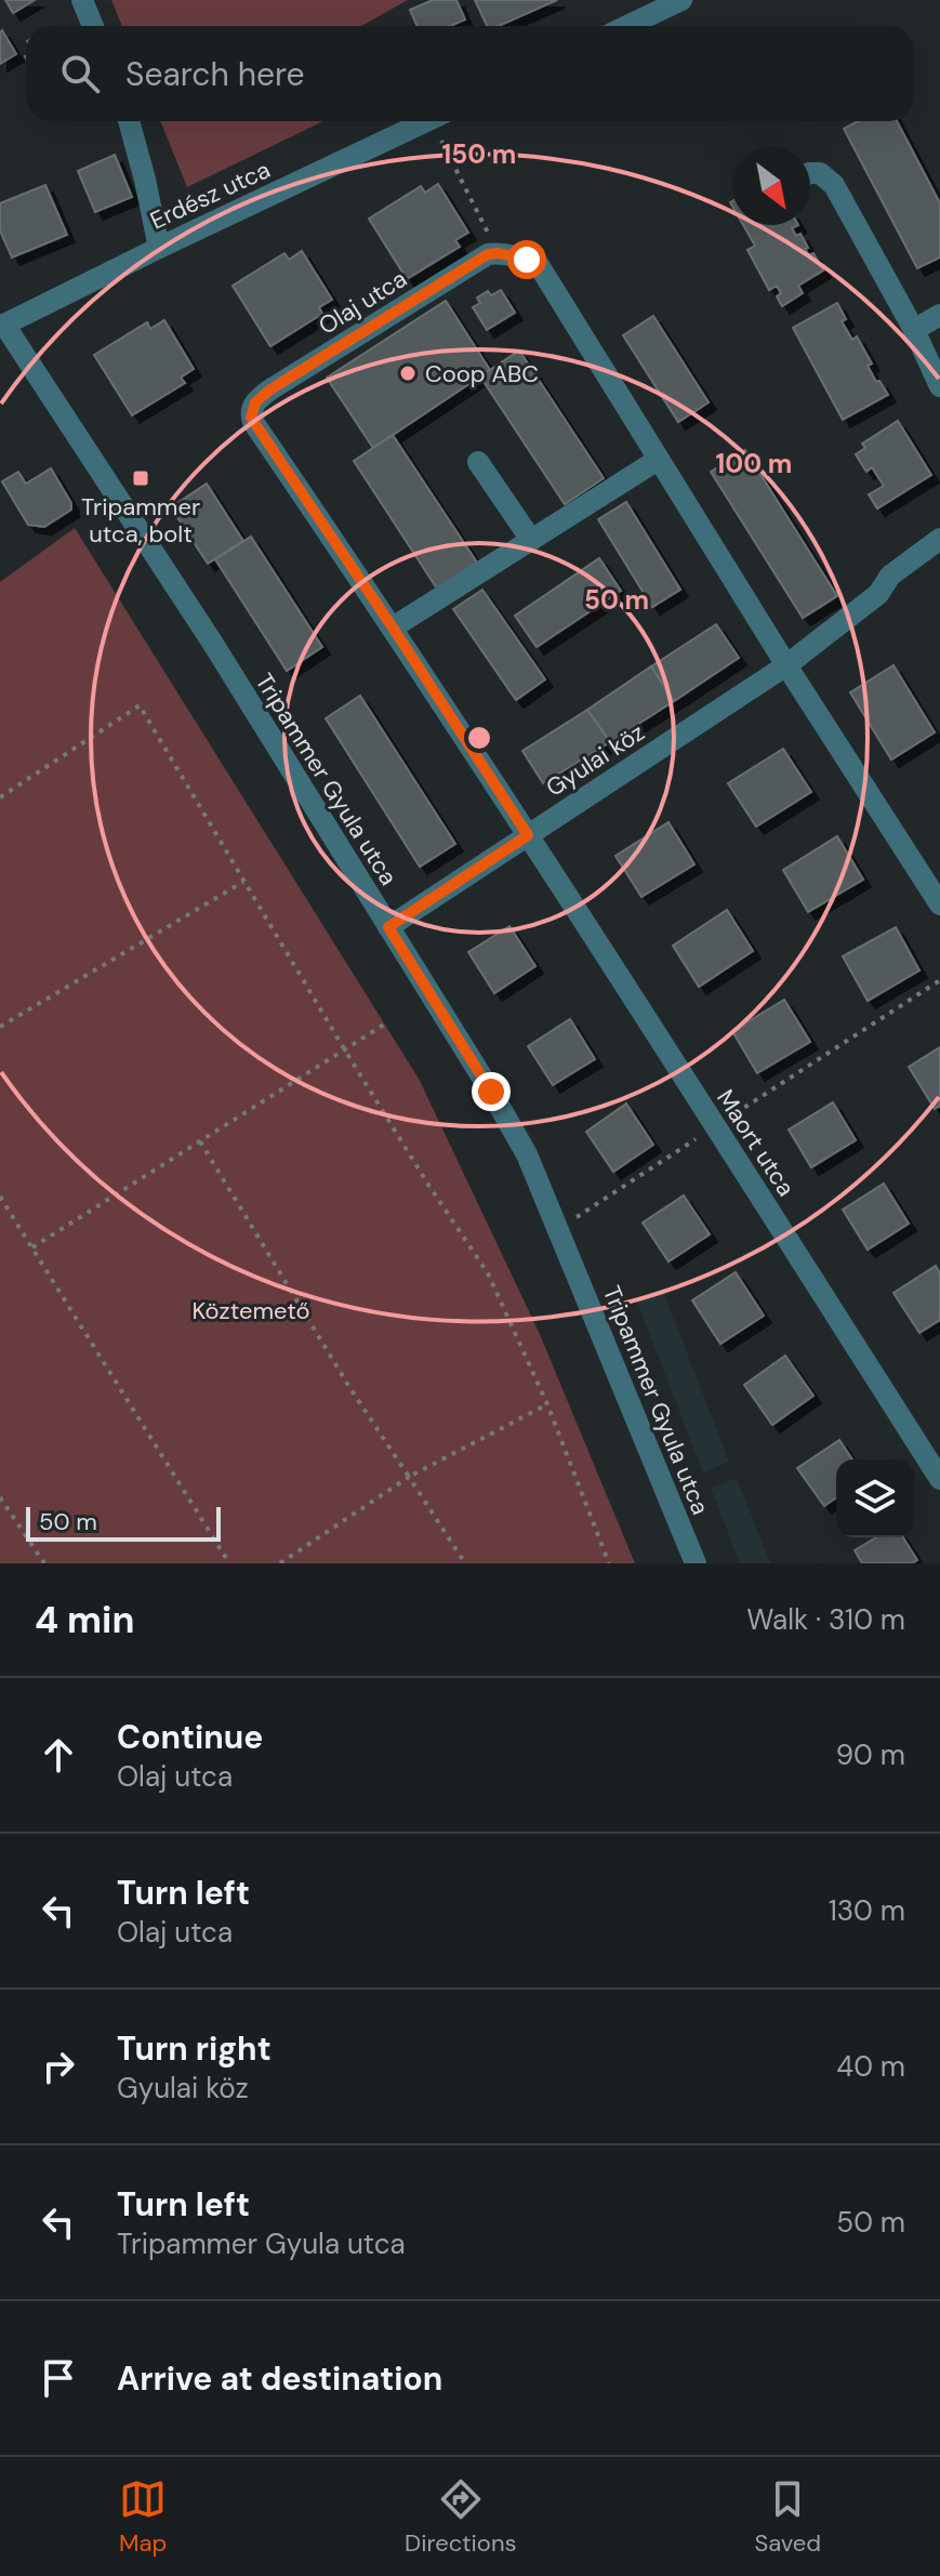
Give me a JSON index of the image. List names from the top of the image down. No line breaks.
{"streets":{"street":["Erdész utca","Olaj utca","Gyulai köz","Tripammer Gyula utca","Maort utca"]},"crossings":[["Erdész utca","Tripammer Gyula utca"],["Olaj utca","Gyulai köz"],["Olaj utca","Maort utca"],["Gyulai köz","Tripammer Gyula utca"],["Gyulai köz","Maort utca"]],"parks":["Köztemető"],"places":{"other":["Coop ABC"],"transit":["Tripammer utca, bolt"]},"scale_bar":"50 m","north":"bottom right","page":{"search":"Search here","scale":"50 m","heading":["4 min","Walk · 310 m"],"list":[["Continue","Olaj utca","90 m"],["Turn left","Olaj utca","130 m"],["Turn right","Gyulai köz","40 m"],["Turn left","Tripammer Gyula utca","50 m"],"Arrive at destination"],"nav":["Map","Directions","Saved"]},"rings":["150 m","100 m","50 m"]}
